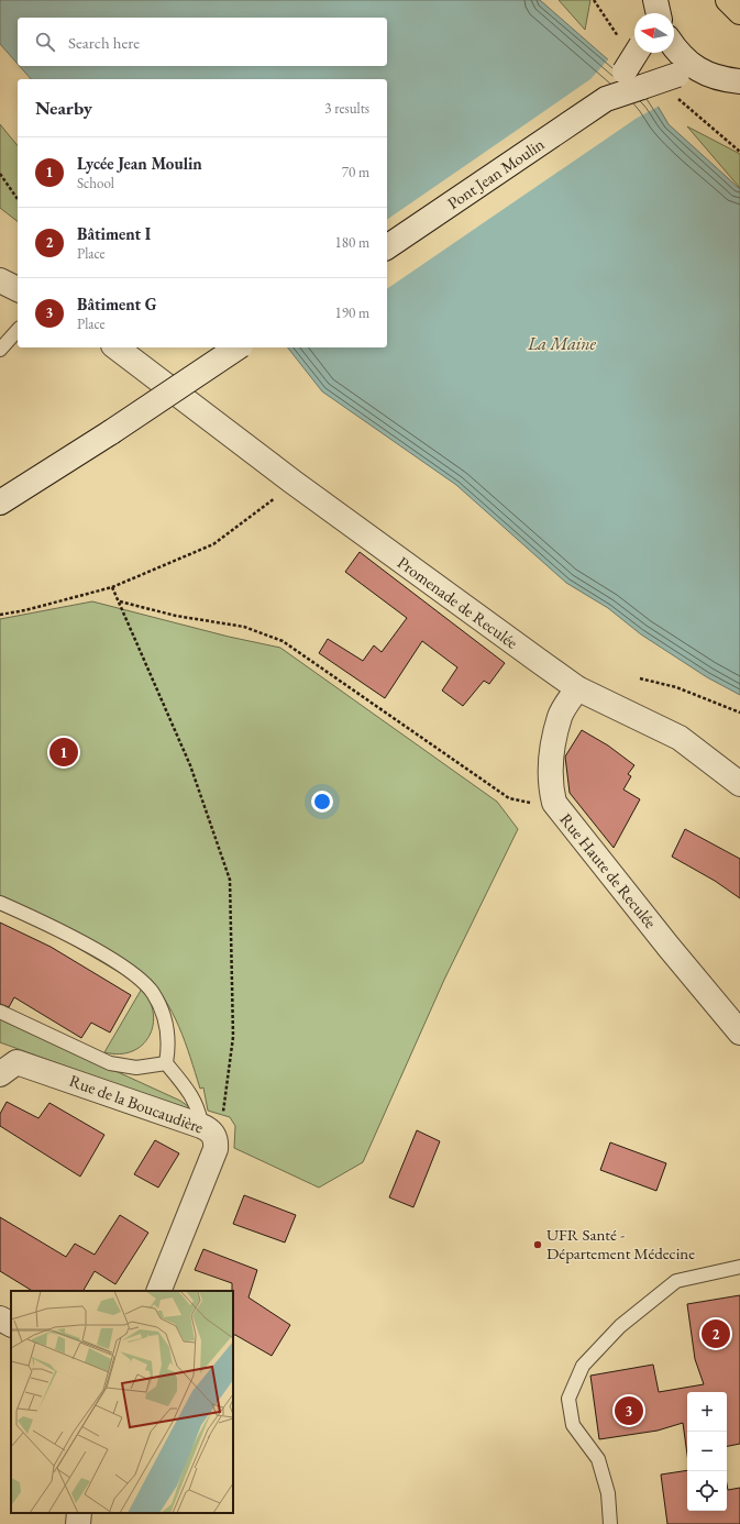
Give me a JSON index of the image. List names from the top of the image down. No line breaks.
{"streets":{"street":["Pont Jean Moulin","Promenade de Reculée","Rue Haute de Reculée","Rue de la Boucaudière"]},"crossings":[["Promenade de Reculée","Rue Haute de Reculée"]],"water":["La Maine"],"places":["UFR Santé - Département Médecine"],"north":"left","page":{"search":"Search here","heading":["Nearby","3 results"],"list":[{"mark":"1","name":"Lycée Jean Moulin","note":"School","value":"70 m"},{"mark":"2","name":"Bâtiment I","note":"Place","value":"180 m"},{"mark":"3","name":"Bâtiment G","note":"Place","value":"190 m"}],"pins":["1","2","3"],"map_buttons":["+","−"]}}
